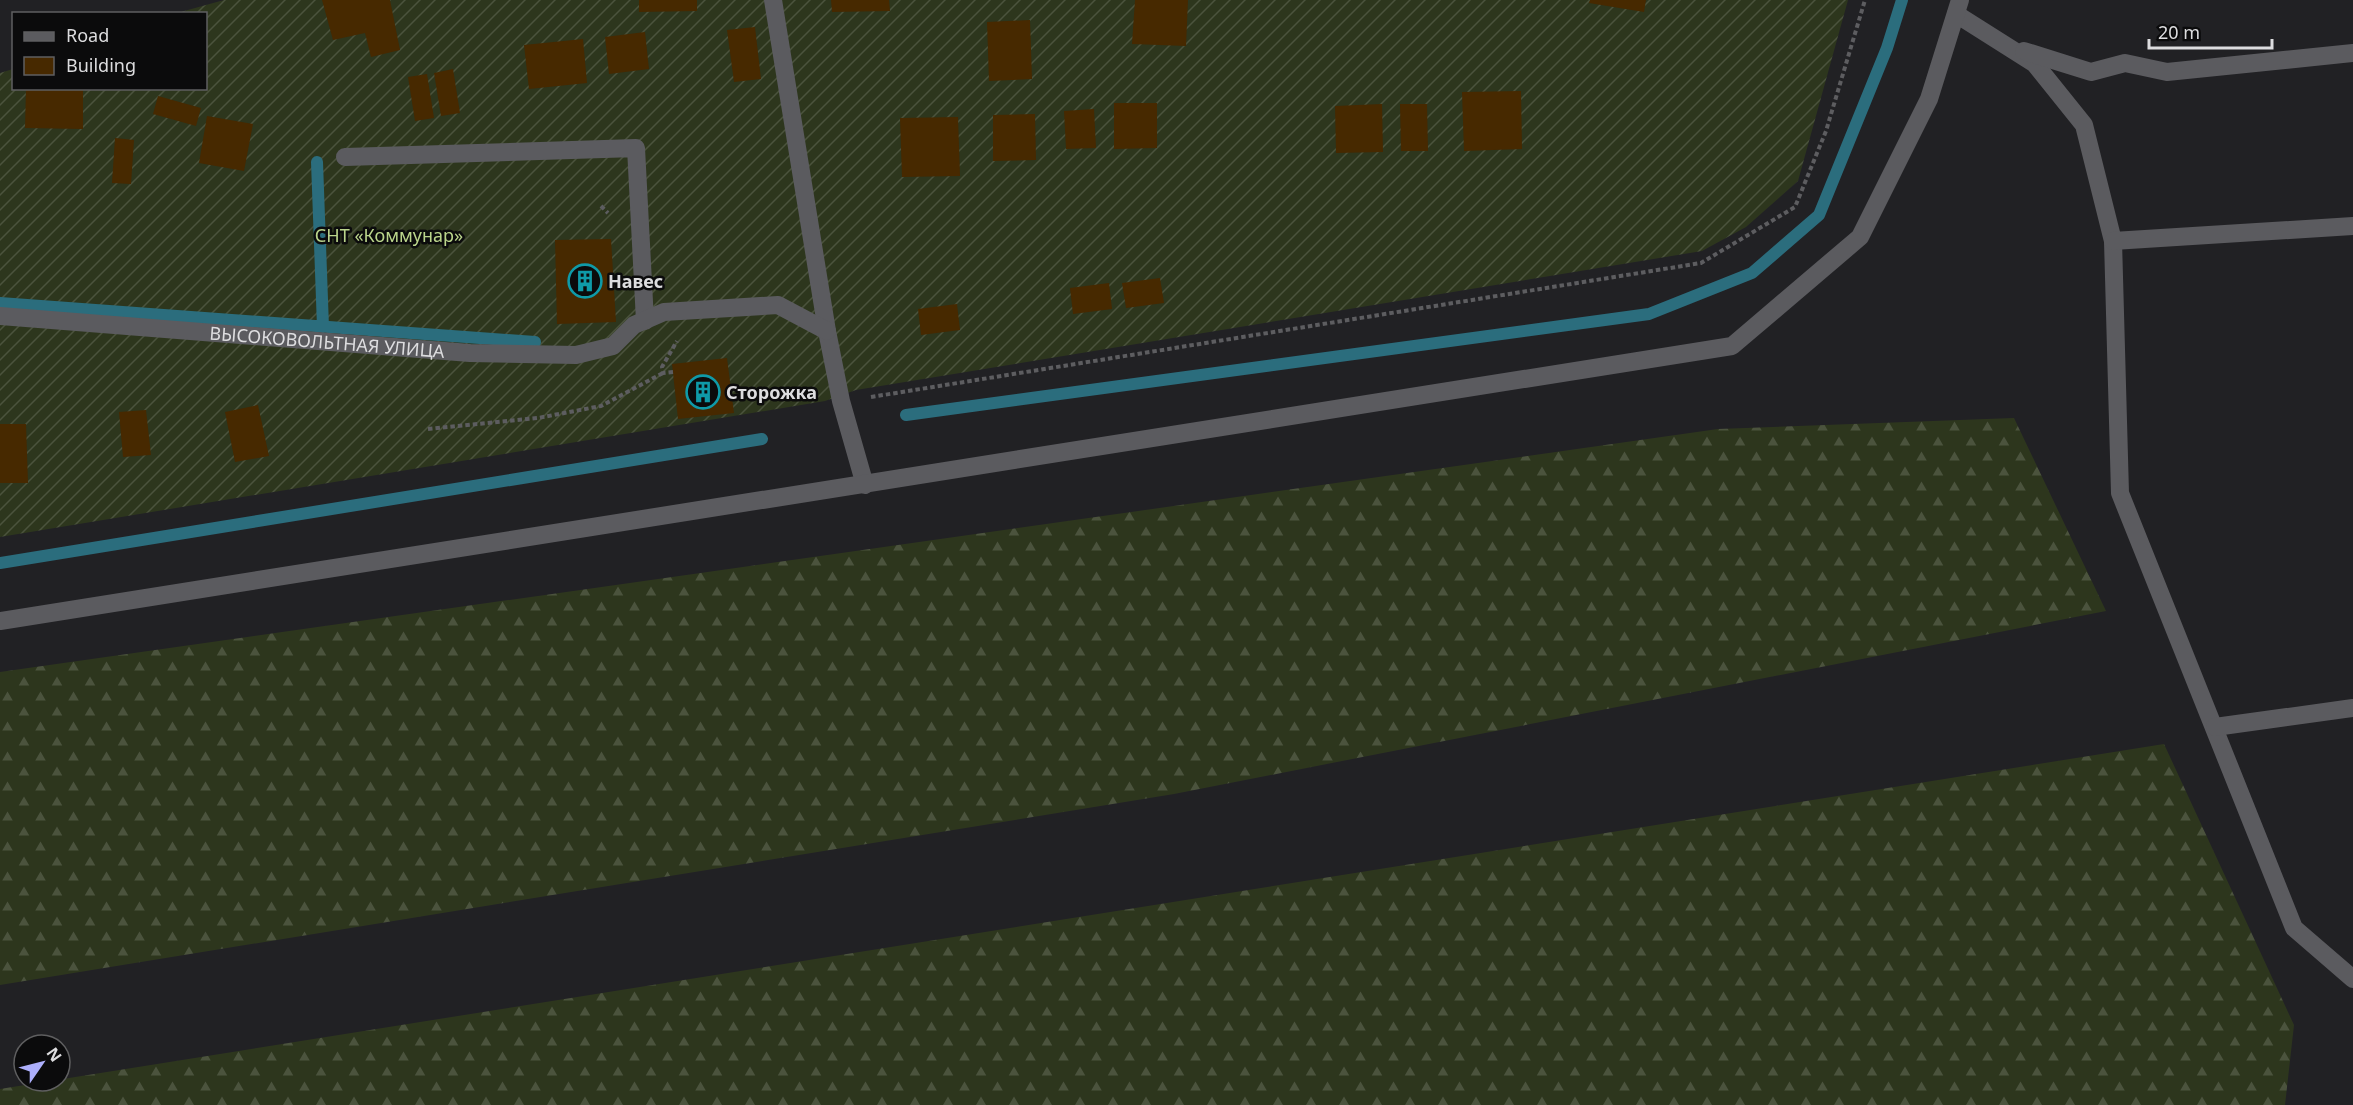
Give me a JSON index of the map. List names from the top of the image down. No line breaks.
{"streets":{"street":["ВЫСОКОВОЛЬТНАЯ УЛИЦА"]},"parks":["СНТ «Коммунар»"],"places":{"building":["Навес","Сторожка"]},"legend":["Road","Building"],"scale_bar":"20 m","north":"top right"}
